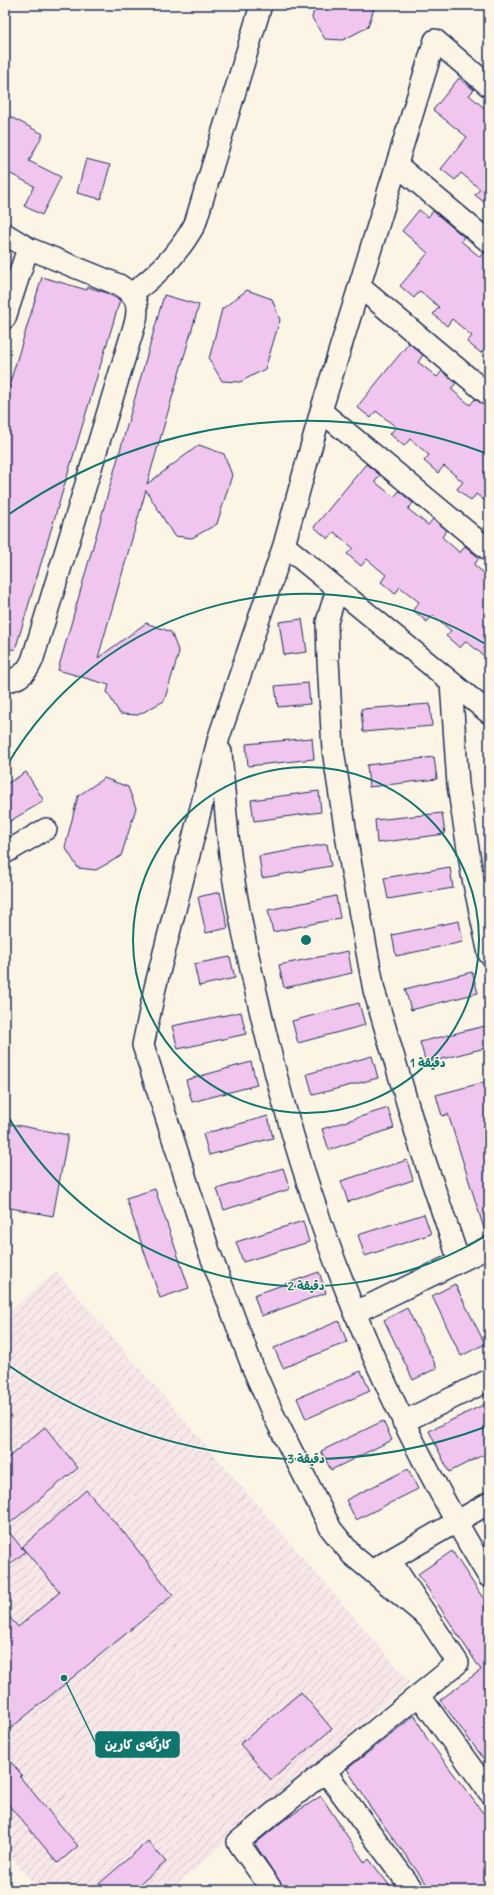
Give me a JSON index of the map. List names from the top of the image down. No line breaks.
{"places":["کارگەی کارین"],"rings":["1 دقيقة","2 دقيقة","3 دقيقة"]}
